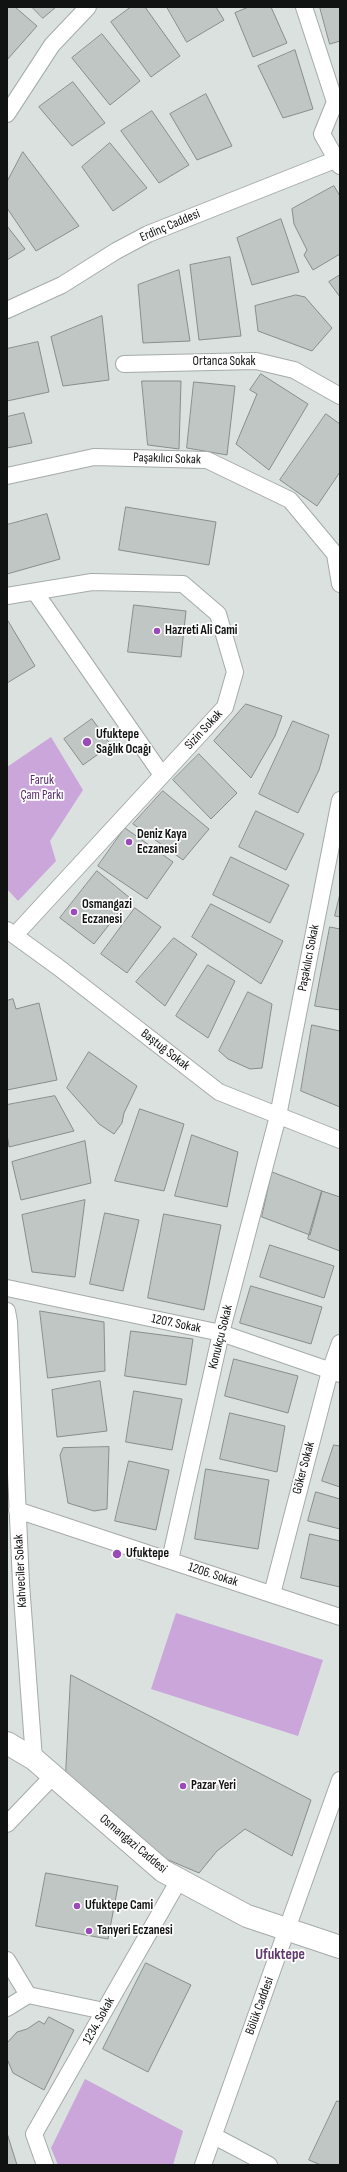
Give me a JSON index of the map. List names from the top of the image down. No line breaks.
{"streets":{"main road":["Osmangazi Caddesi"],"street":["Erdinç Caddesi","Ortanca Sokak","Paşakılıcı Sokak","Sizin Sokak","Baştuğ Sokak","1207. Sokak","Konukçu Sokak","Göker Sokak","Kahveciler Sokak","1206. Sokak","Bölük Caddesi","1234. Sokak"]},"crossings":[["Paşakılıcı Sokak","Baştuğ Sokak"],["Paşakılıcı Sokak","Konukçu Sokak"],["Sizin Sokak","Baştuğ Sokak"],["Baştuğ Sokak","Konukçu Sokak"],["1207. Sokak","Konukçu Sokak"],["1207. Sokak","Göker Sokak"],["Konukçu Sokak","1206. Sokak"],["Göker Sokak","1206. Sokak"],["Kahveciler Sokak","1206. Sokak"],["Kahveciler Sokak","Osmangazi Caddesi"],["Osmangazi Caddesi","Bölük Caddesi"],["Osmangazi Caddesi","1234. Sokak"]],"districts":["Ufuktepe"],"parks":["Faruk Çam Parkı"],"places":["Hazreti Ali Cami","Ufuktepe Sağlık Ocağı","Deniz Kaya Eczanesi","Osmangazi Eczanesi","Ufuktepe","Pazar Yeri","Ufuktepe Cami","Tanyeri Eczanesi"]}
